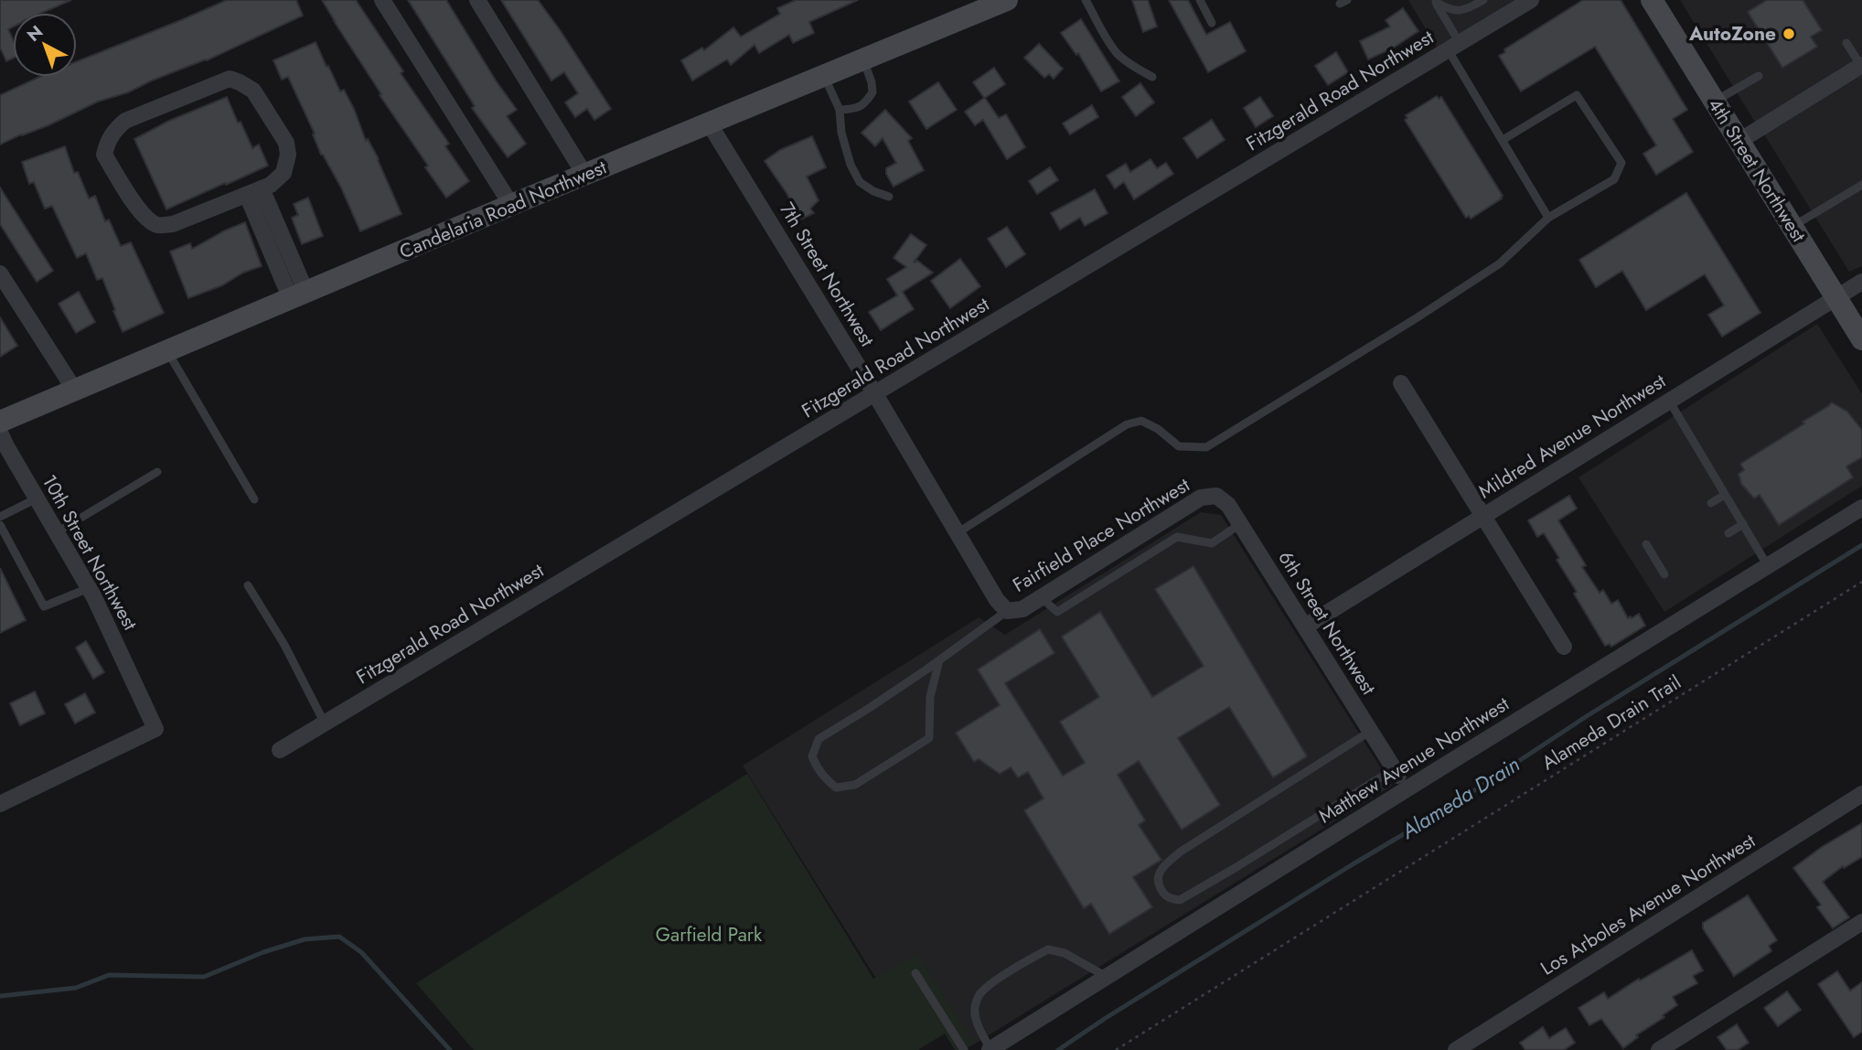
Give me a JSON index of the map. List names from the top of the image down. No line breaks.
{"streets":{"main road":["4th Street Northwest","Candelaria Road Northwest"],"street":["Fitzgerald Road Northwest","7th Street Northwest","Mildred Avenue Northwest","Fairfield Place Northwest","10th Street Northwest","6th Street Northwest","Matthew Avenue Northwest","Los Arboles Avenue Northwest"],"path":["Alameda Drain Trail"]},"crossings":[["Fitzgerald Road Northwest","7th Street Northwest"],["4th Street Northwest","Mildred Avenue Northwest"],["Candelaria Road Northwest","7th Street Northwest"],["7th Street Northwest","Fairfield Place Northwest"],["Mildred Avenue Northwest","6th Street Northwest"],["Fairfield Place Northwest","6th Street Northwest"]],"water":["Alameda Drain"],"parks":["Garfield Park"],"places":["AutoZone"],"north":"top left"}
